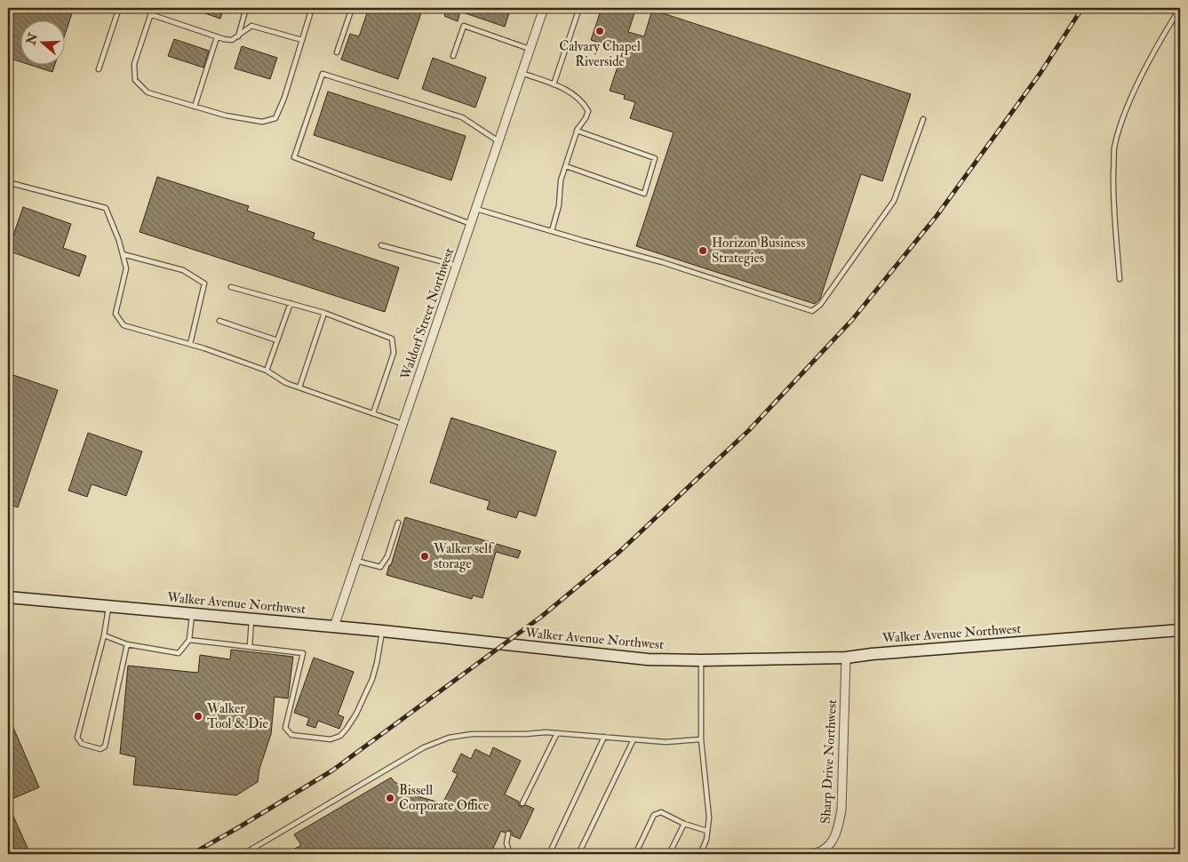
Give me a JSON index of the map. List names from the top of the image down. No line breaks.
{"streets":{"main road":["Walker Avenue Northwest"],"street":["Waldorf Street Northwest","Sharp Drive Northwest"]},"crossings":[["Waldorf Street Northwest","Walker Avenue Northwest"],["Walker Avenue Northwest","Sharp Drive Northwest"]],"places":["Calvary Chapel Riverside","Horizon Business Strategies","Walker self storage","Walker Tool & Die","Bissell Corporate Office"],"north":"left"}
